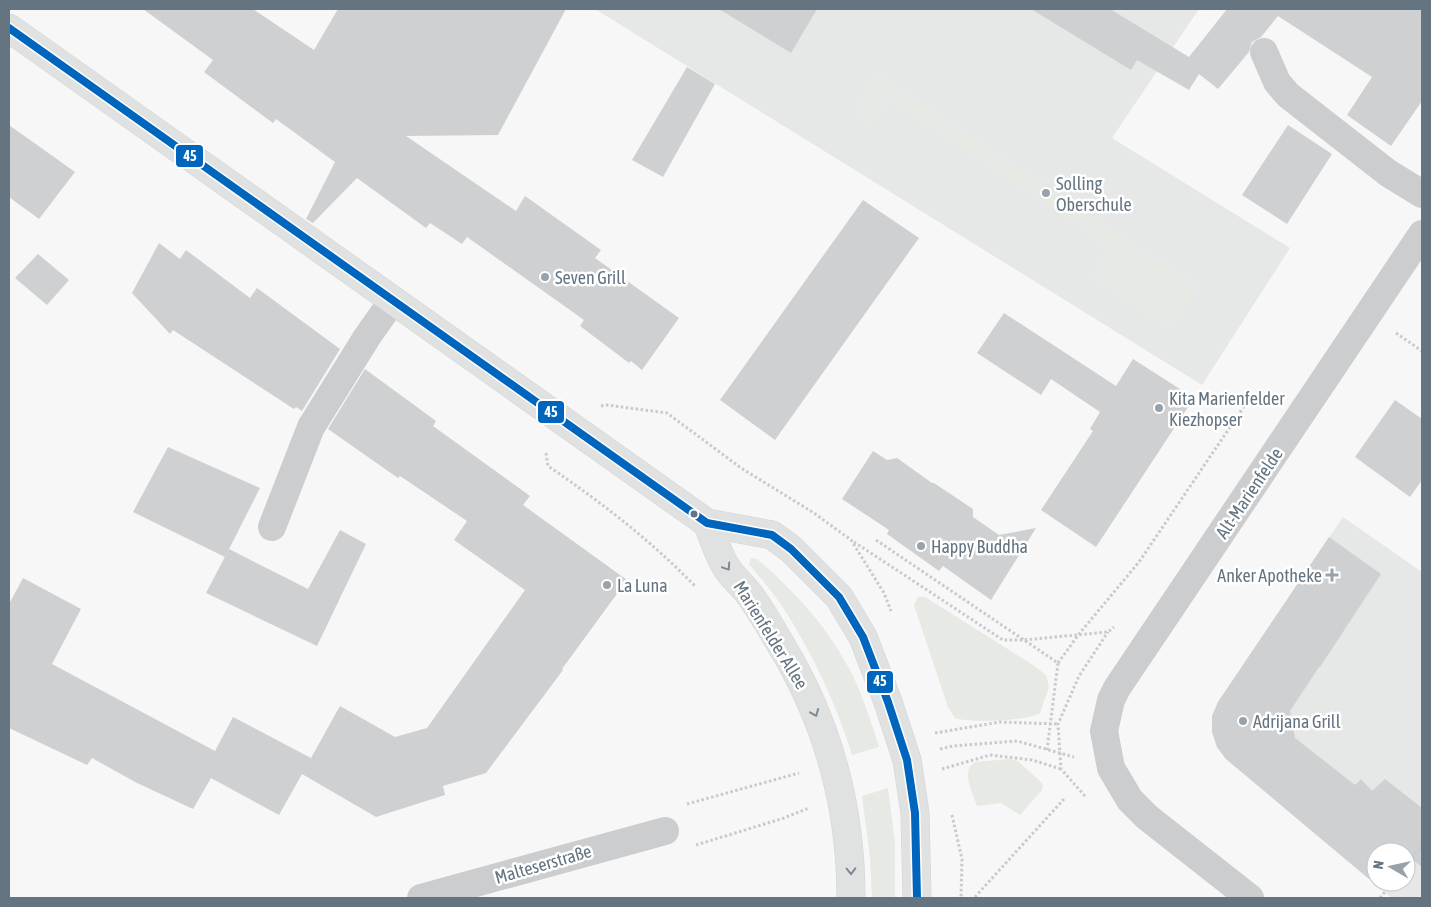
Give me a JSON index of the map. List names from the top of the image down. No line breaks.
{"streets":{"main road":["Marienfelder Allee"],"street":["Alt-Marienfelde","Malteserstraße"]},"one_way":["Marienfelder Allee"],"places":{"other":["Solling Oberschule","Seven Grill","Kita Marienfelder Kiezhopser","Happy Buddha","La Luna","Adrijana Grill"],"health":["Anker Apotheke"]},"lines":["transit line 45"],"north":"left"}
